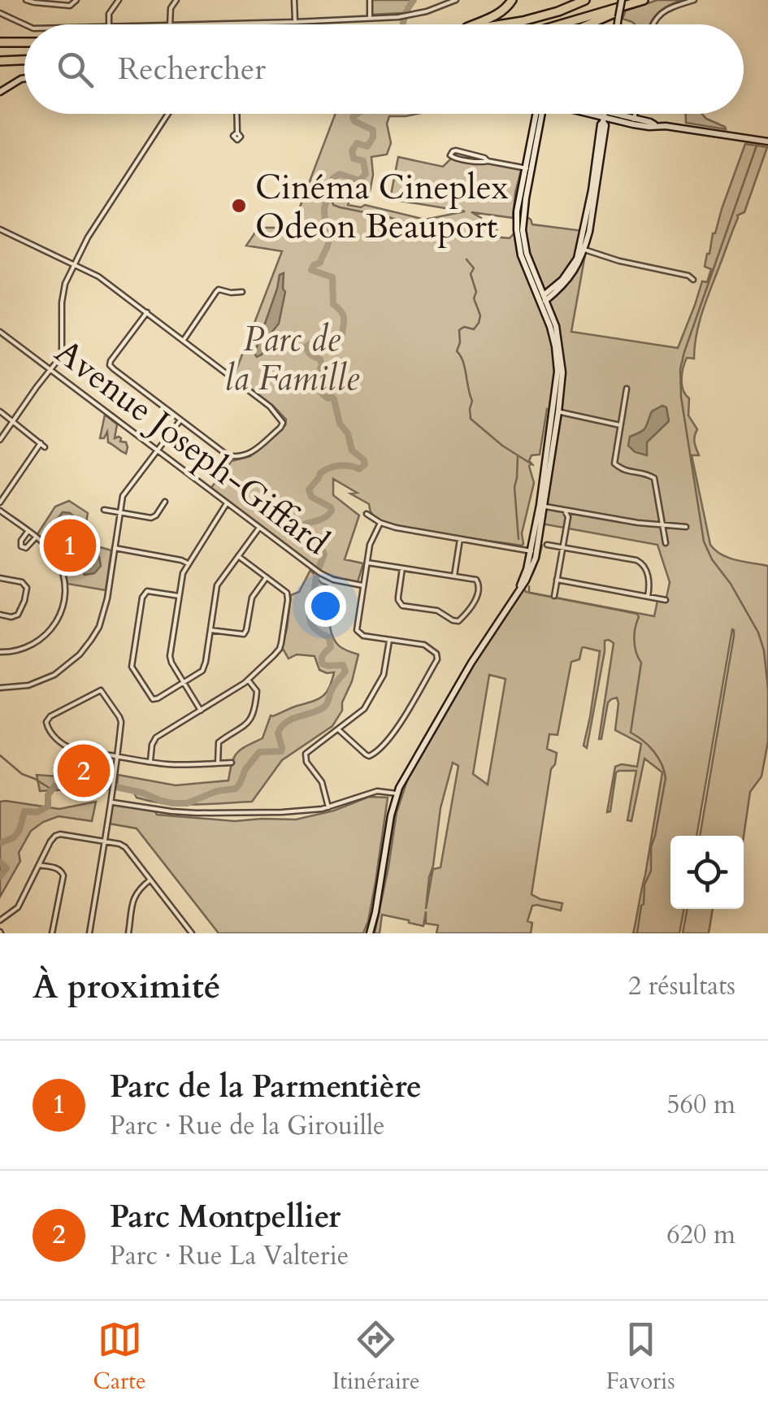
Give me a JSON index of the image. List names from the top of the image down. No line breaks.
{"streets":{"street":["Avenue Joseph-Giffard"]},"parks":["Parc de la Famille"],"places":["Cinéma Cineplex Odeon Beauport"],"page":{"search":"Rechercher","pins":["1","2"],"heading":["À proximité","2 résultats"],"list":[{"mark":"1","name":"Parc de la Parmentière","note":"Parc · Rue de la Girouille","value":"560 m"},{"mark":"2","name":"Parc Montpellier","note":"Parc · Rue La Valterie","value":"620 m"}],"nav":["Carte","Itinéraire","Favoris"]}}
